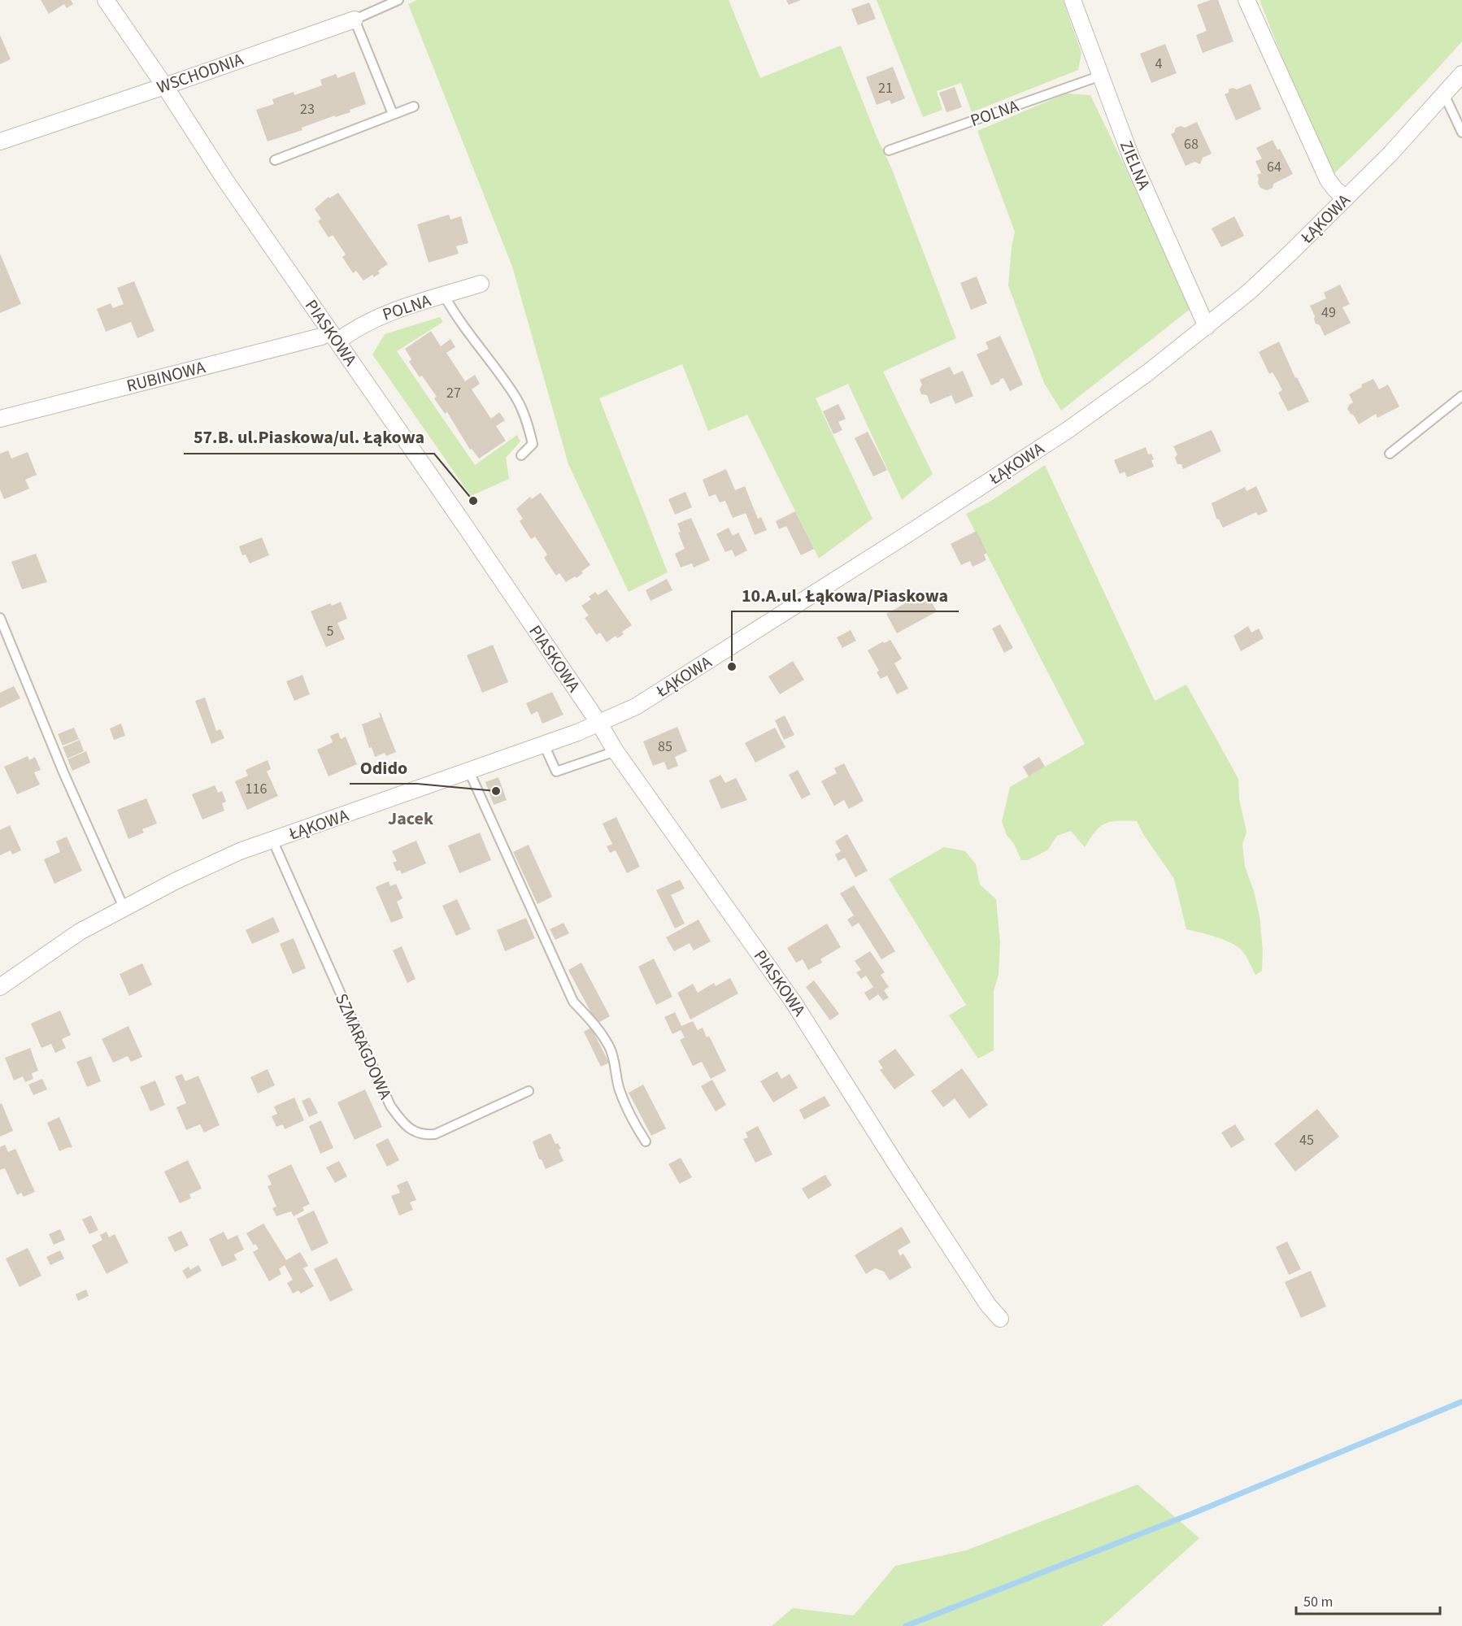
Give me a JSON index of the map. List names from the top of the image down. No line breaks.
{"streets":{"street":["WSCHODNIA","POLNA","ZIELNA","ŁĄKOWA","PIASKOWA","RUBINOWA"],"lane":["SZMARAGDOWA"]},"crossings":[["WSCHODNIA","PIASKOWA"],["POLNA","ZIELNA"],["POLNA","PIASKOWA"],["POLNA","RUBINOWA"],["ZIELNA","ŁĄKOWA"],["ŁĄKOWA","PIASKOWA"],["ŁĄKOWA","SZMARAGDOWA"],["PIASKOWA","RUBINOWA"]],"districts":["Jacek"],"places":["57.B. ul.Piaskowa/ul. Łąkowa","10.A.ul. Łąkowa/Piaskowa","Odido"],"house_numbers":["4","21","23","68","64","49","27","5","85","116","45"],"scale_bar":"50 m"}
